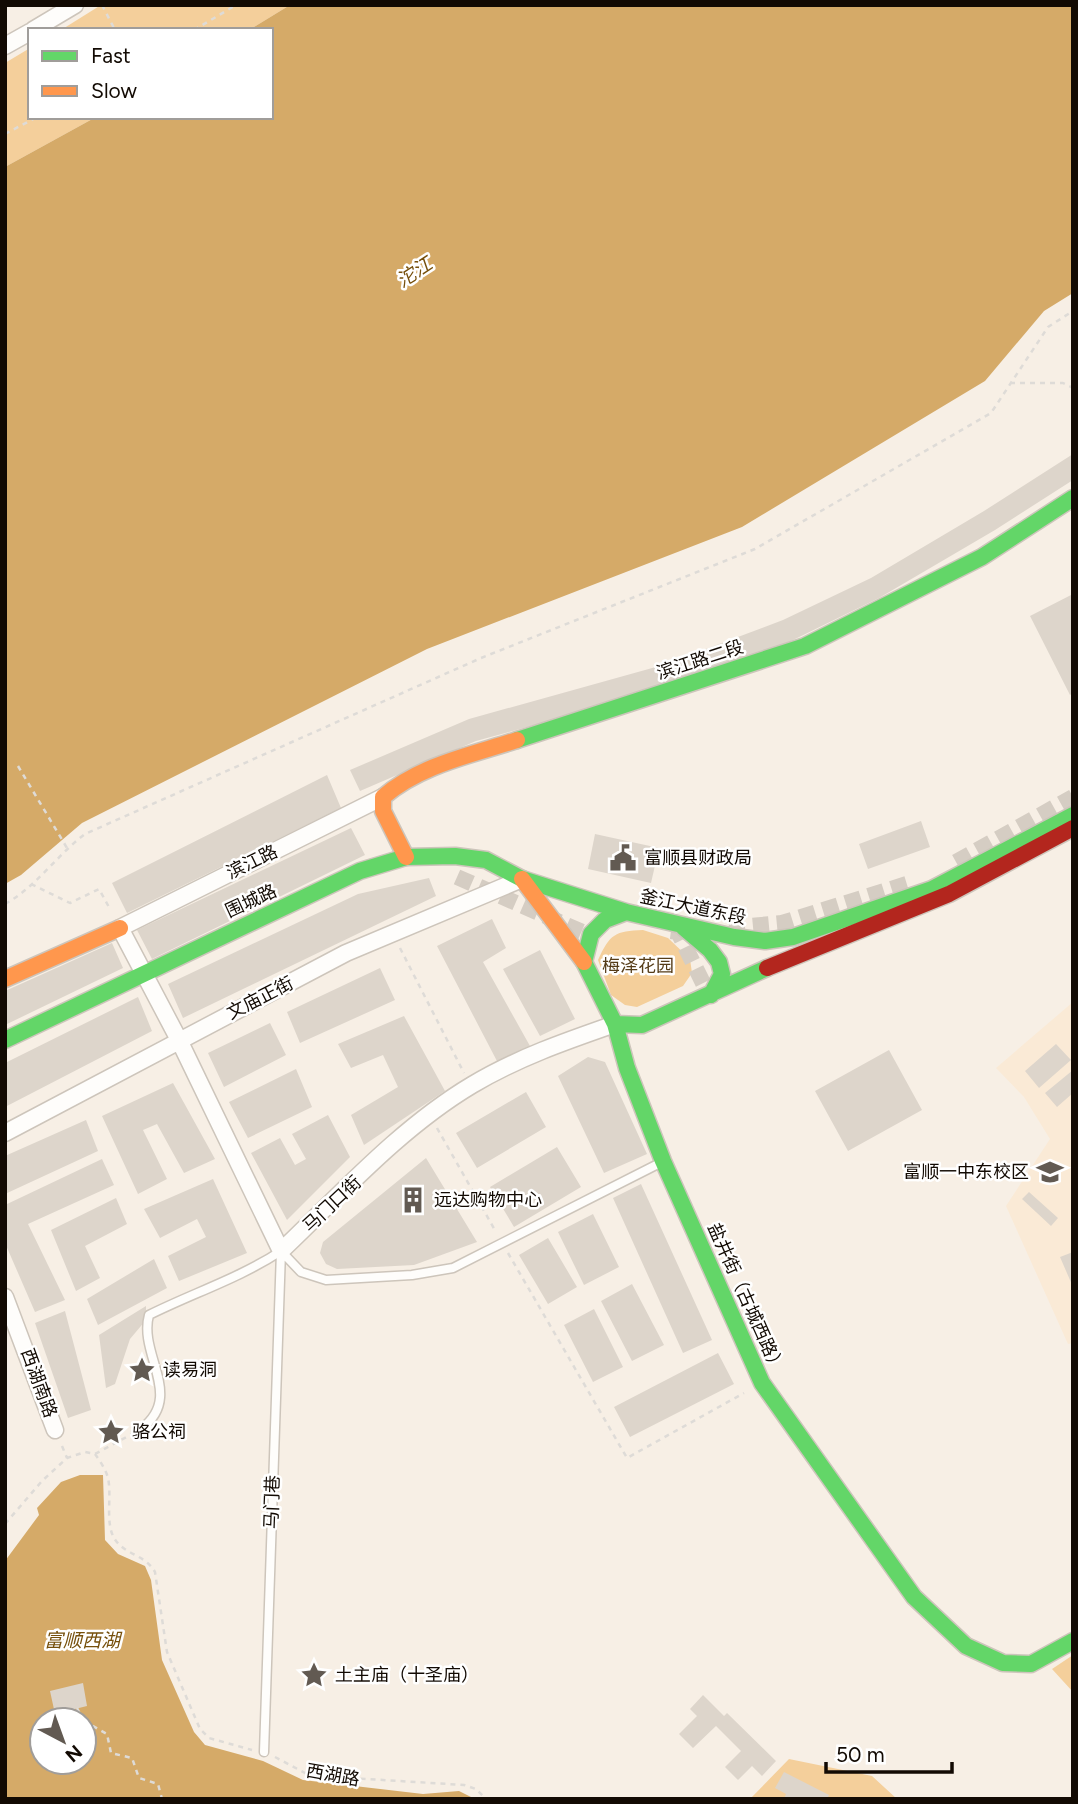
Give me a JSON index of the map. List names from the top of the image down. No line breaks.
{"streets":{"street":["滨江路二段","滨江路","围城路","釜江大道东段","文庙正街","马门口街","盐井街（古城西路）","西湖南路"],"lane":["马门巷"],"path":["西湖路"]},"crossings":[["滨江路二段","滨江路"],["围城路","文庙正街"],["釜江大道东段","马门口街"],["釜江大道东段","盐井街（古城西路）"],["马门口街","盐井街（古城西路）"],["马门口街","马门巷"],["马门巷","西湖路"]],"water":["沱江","富顺西湖"],"parks":["梅泽花园"],"places":{"public building":["富顺县财政局"],"school or university":["富顺一中东校区"],"building":["远达购物中心"],"place":["读易洞","骆公祠","土主庙（十圣庙）"]},"legend":["Fast","Slow"],"scale_bar":"50 m","north":"bottom right"}
